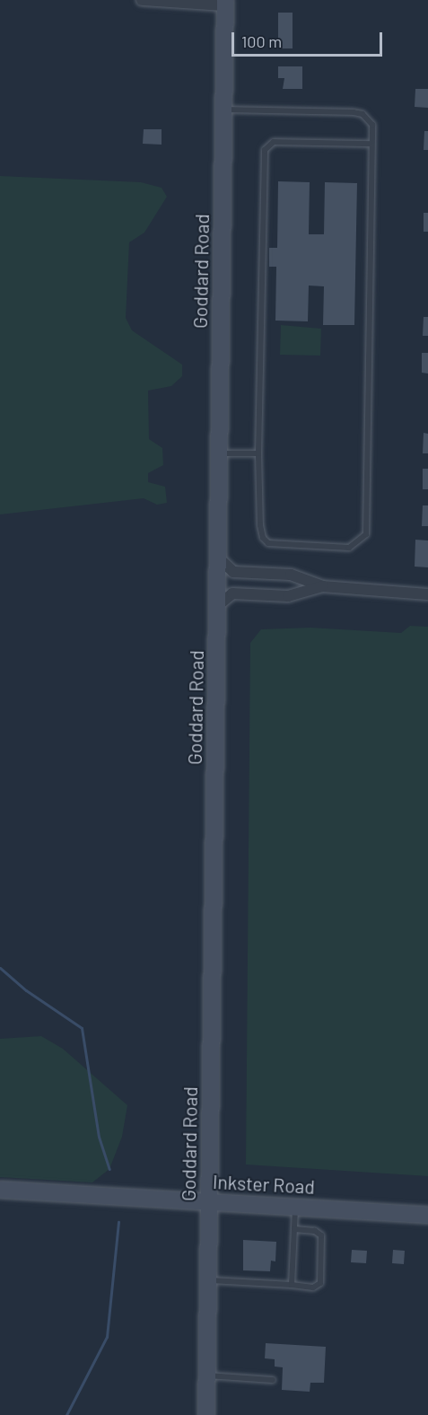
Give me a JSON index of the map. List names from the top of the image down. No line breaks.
{"streets":{"main road":["Goddard Road","Inkster Road"]},"crossings":[["Goddard Road","Inkster Road"]],"scale_bar":"100 m"}
